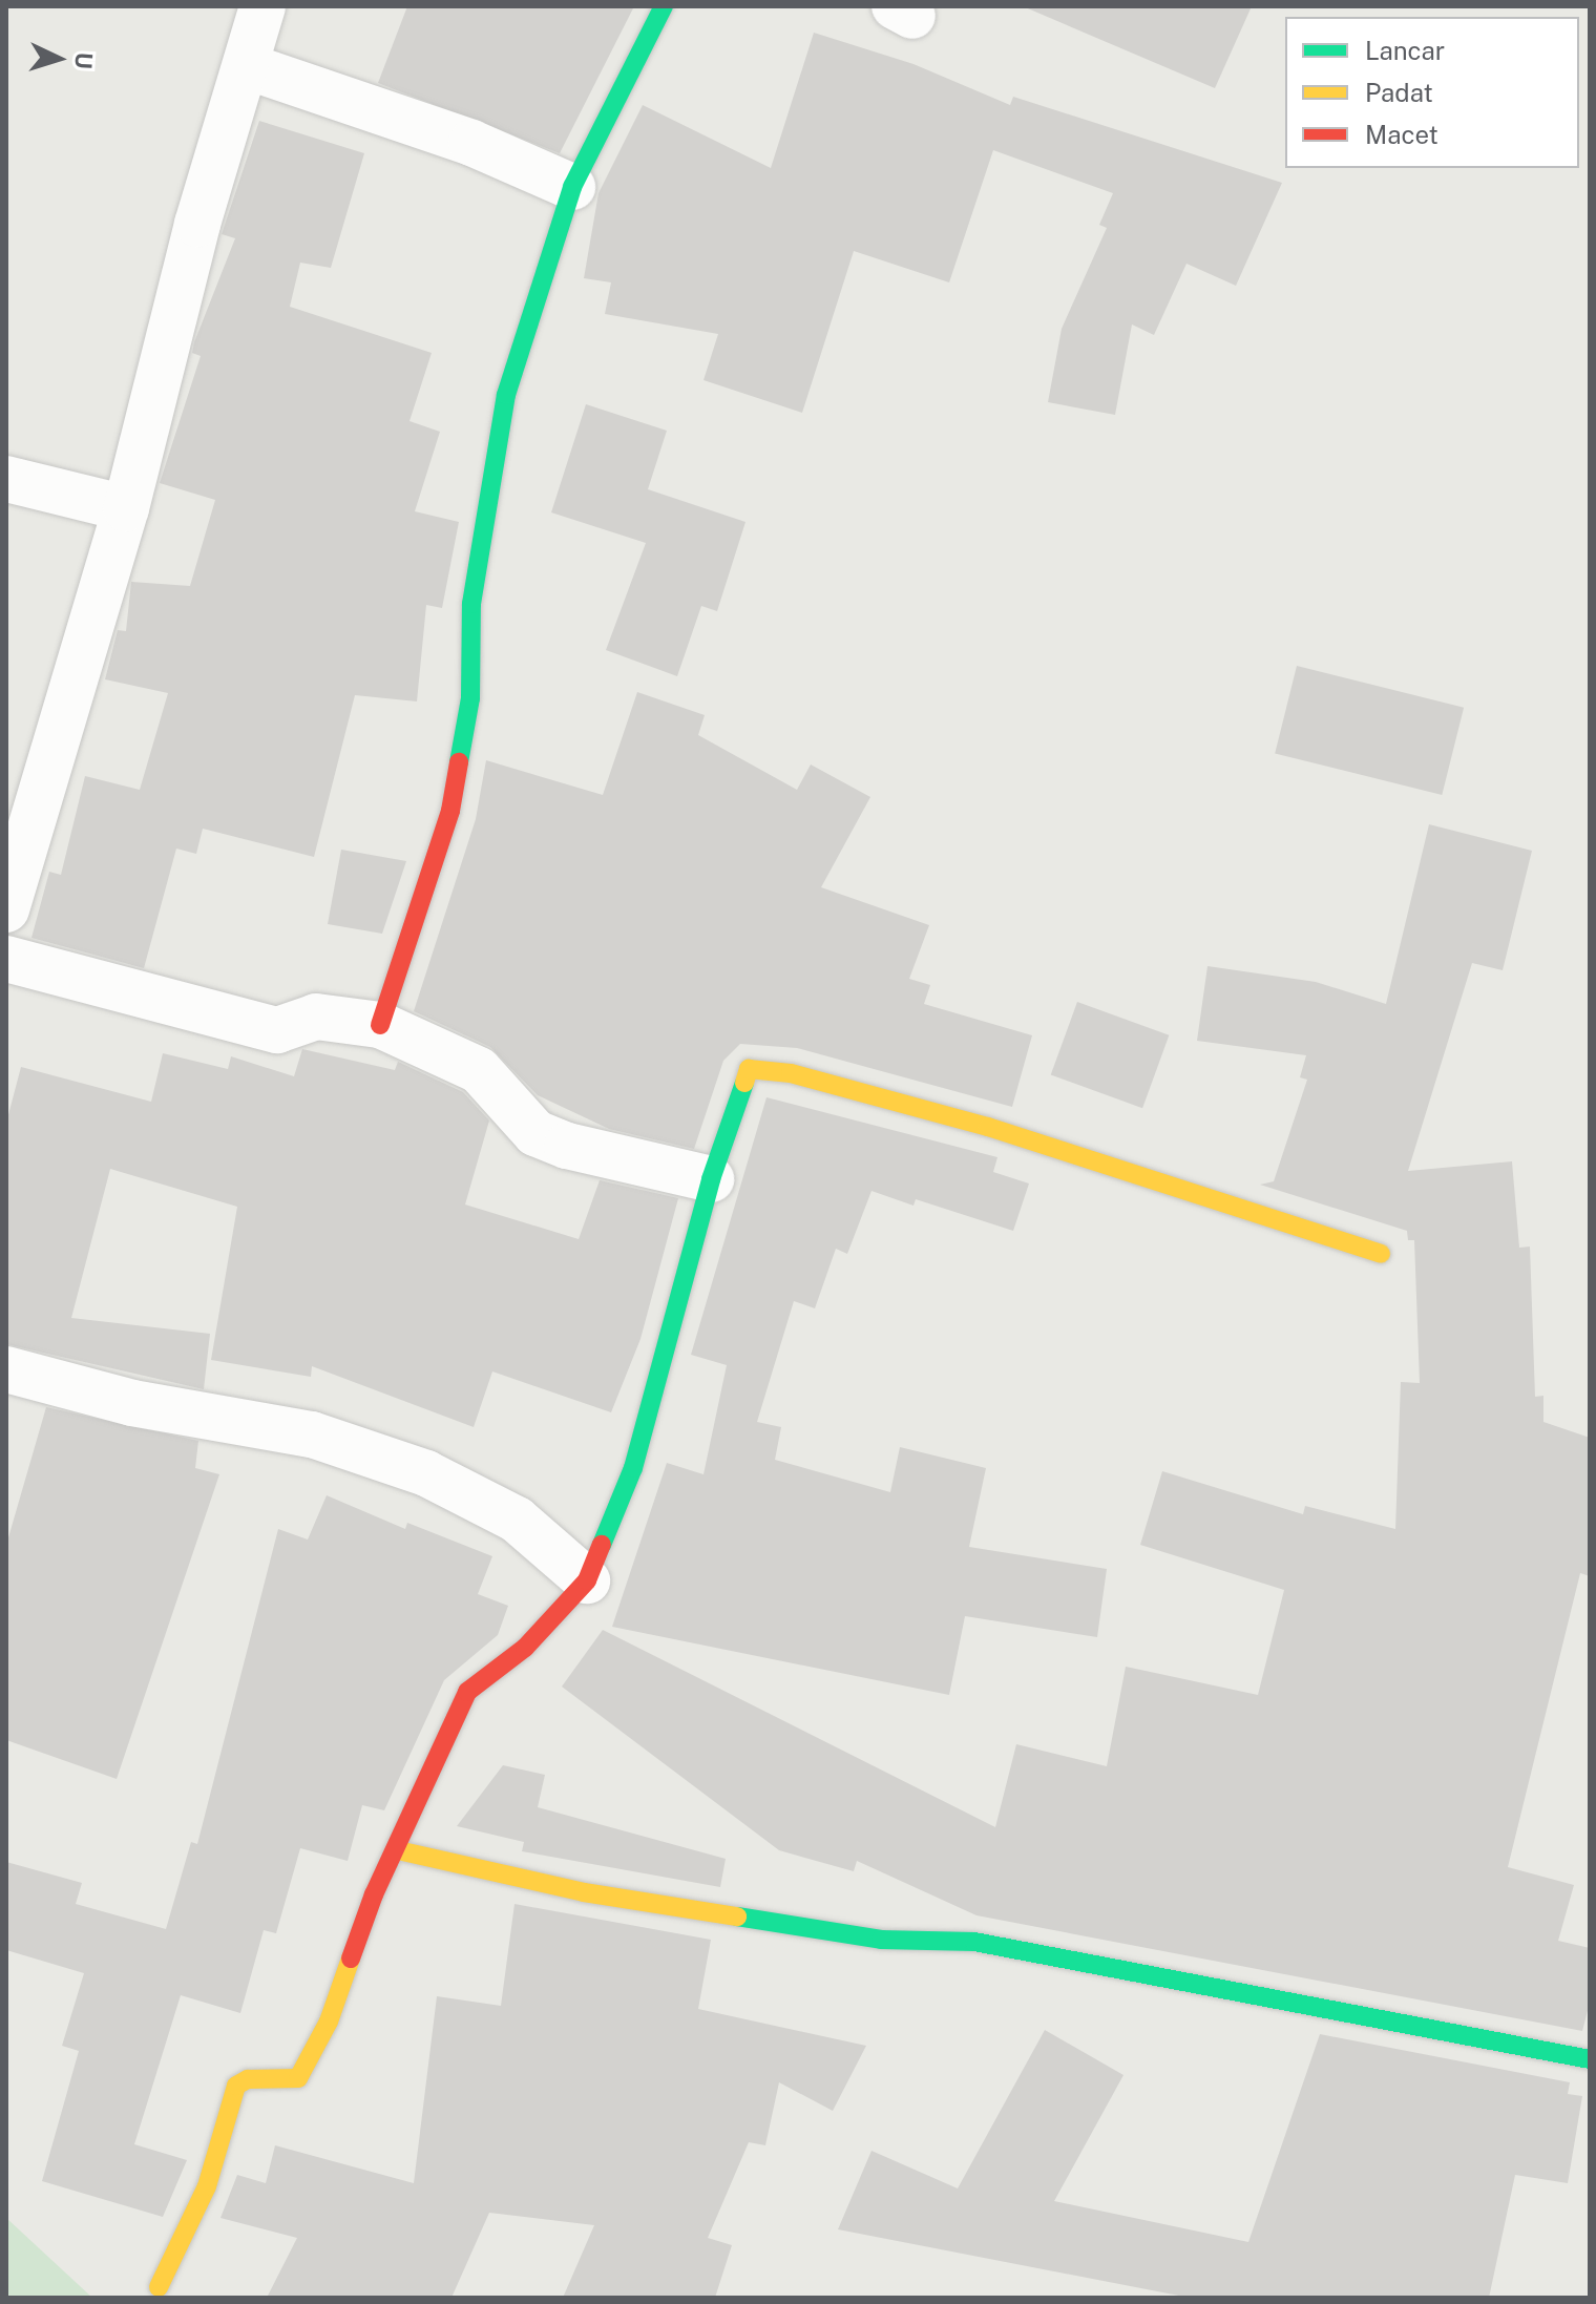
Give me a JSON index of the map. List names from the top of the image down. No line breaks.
{"legend":["Lancar","Padat","Macet"],"north":"right"}
